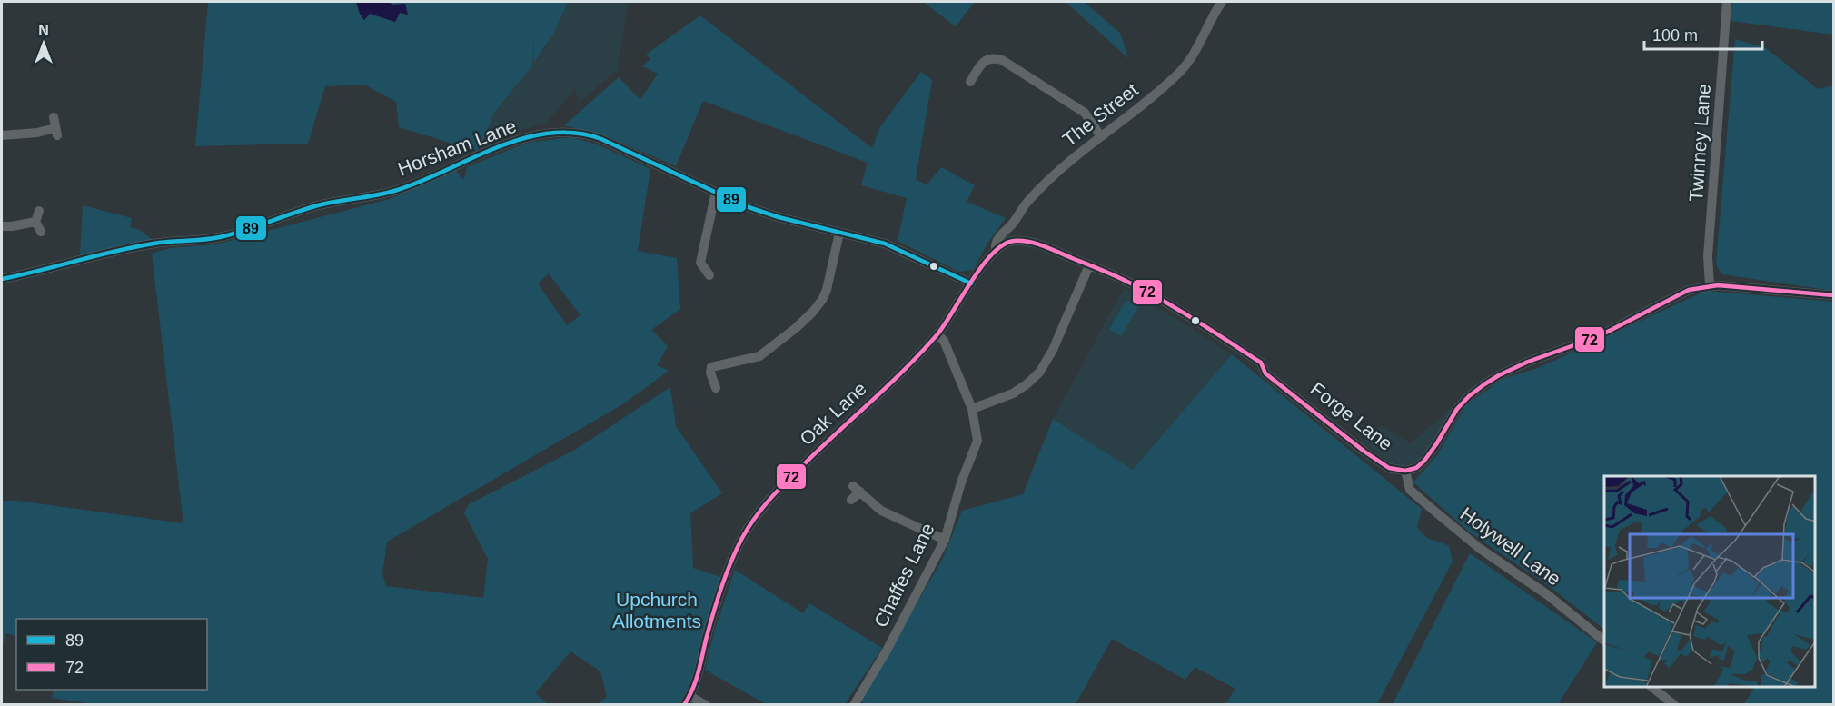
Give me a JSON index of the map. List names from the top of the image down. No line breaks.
{"streets":{"street":["The Street","Twinney Lane","Horsham Lane","Oak Lane","Forge Lane","Holywell Lane","Chaffes Lane"]},"crossings":[["The Street","Oak Lane"],["Twinney Lane","Forge Lane"],["Horsham Lane","Oak Lane"],["Oak Lane","Forge Lane"],["Oak Lane","Chaffes Lane"],["Forge Lane","Holywell Lane"]],"parks":["Upchurch Allotments"],"lines":["transit line 89","transit line 72"],"legend":["89","72"],"scale_bar":"100 m","north":"top"}
